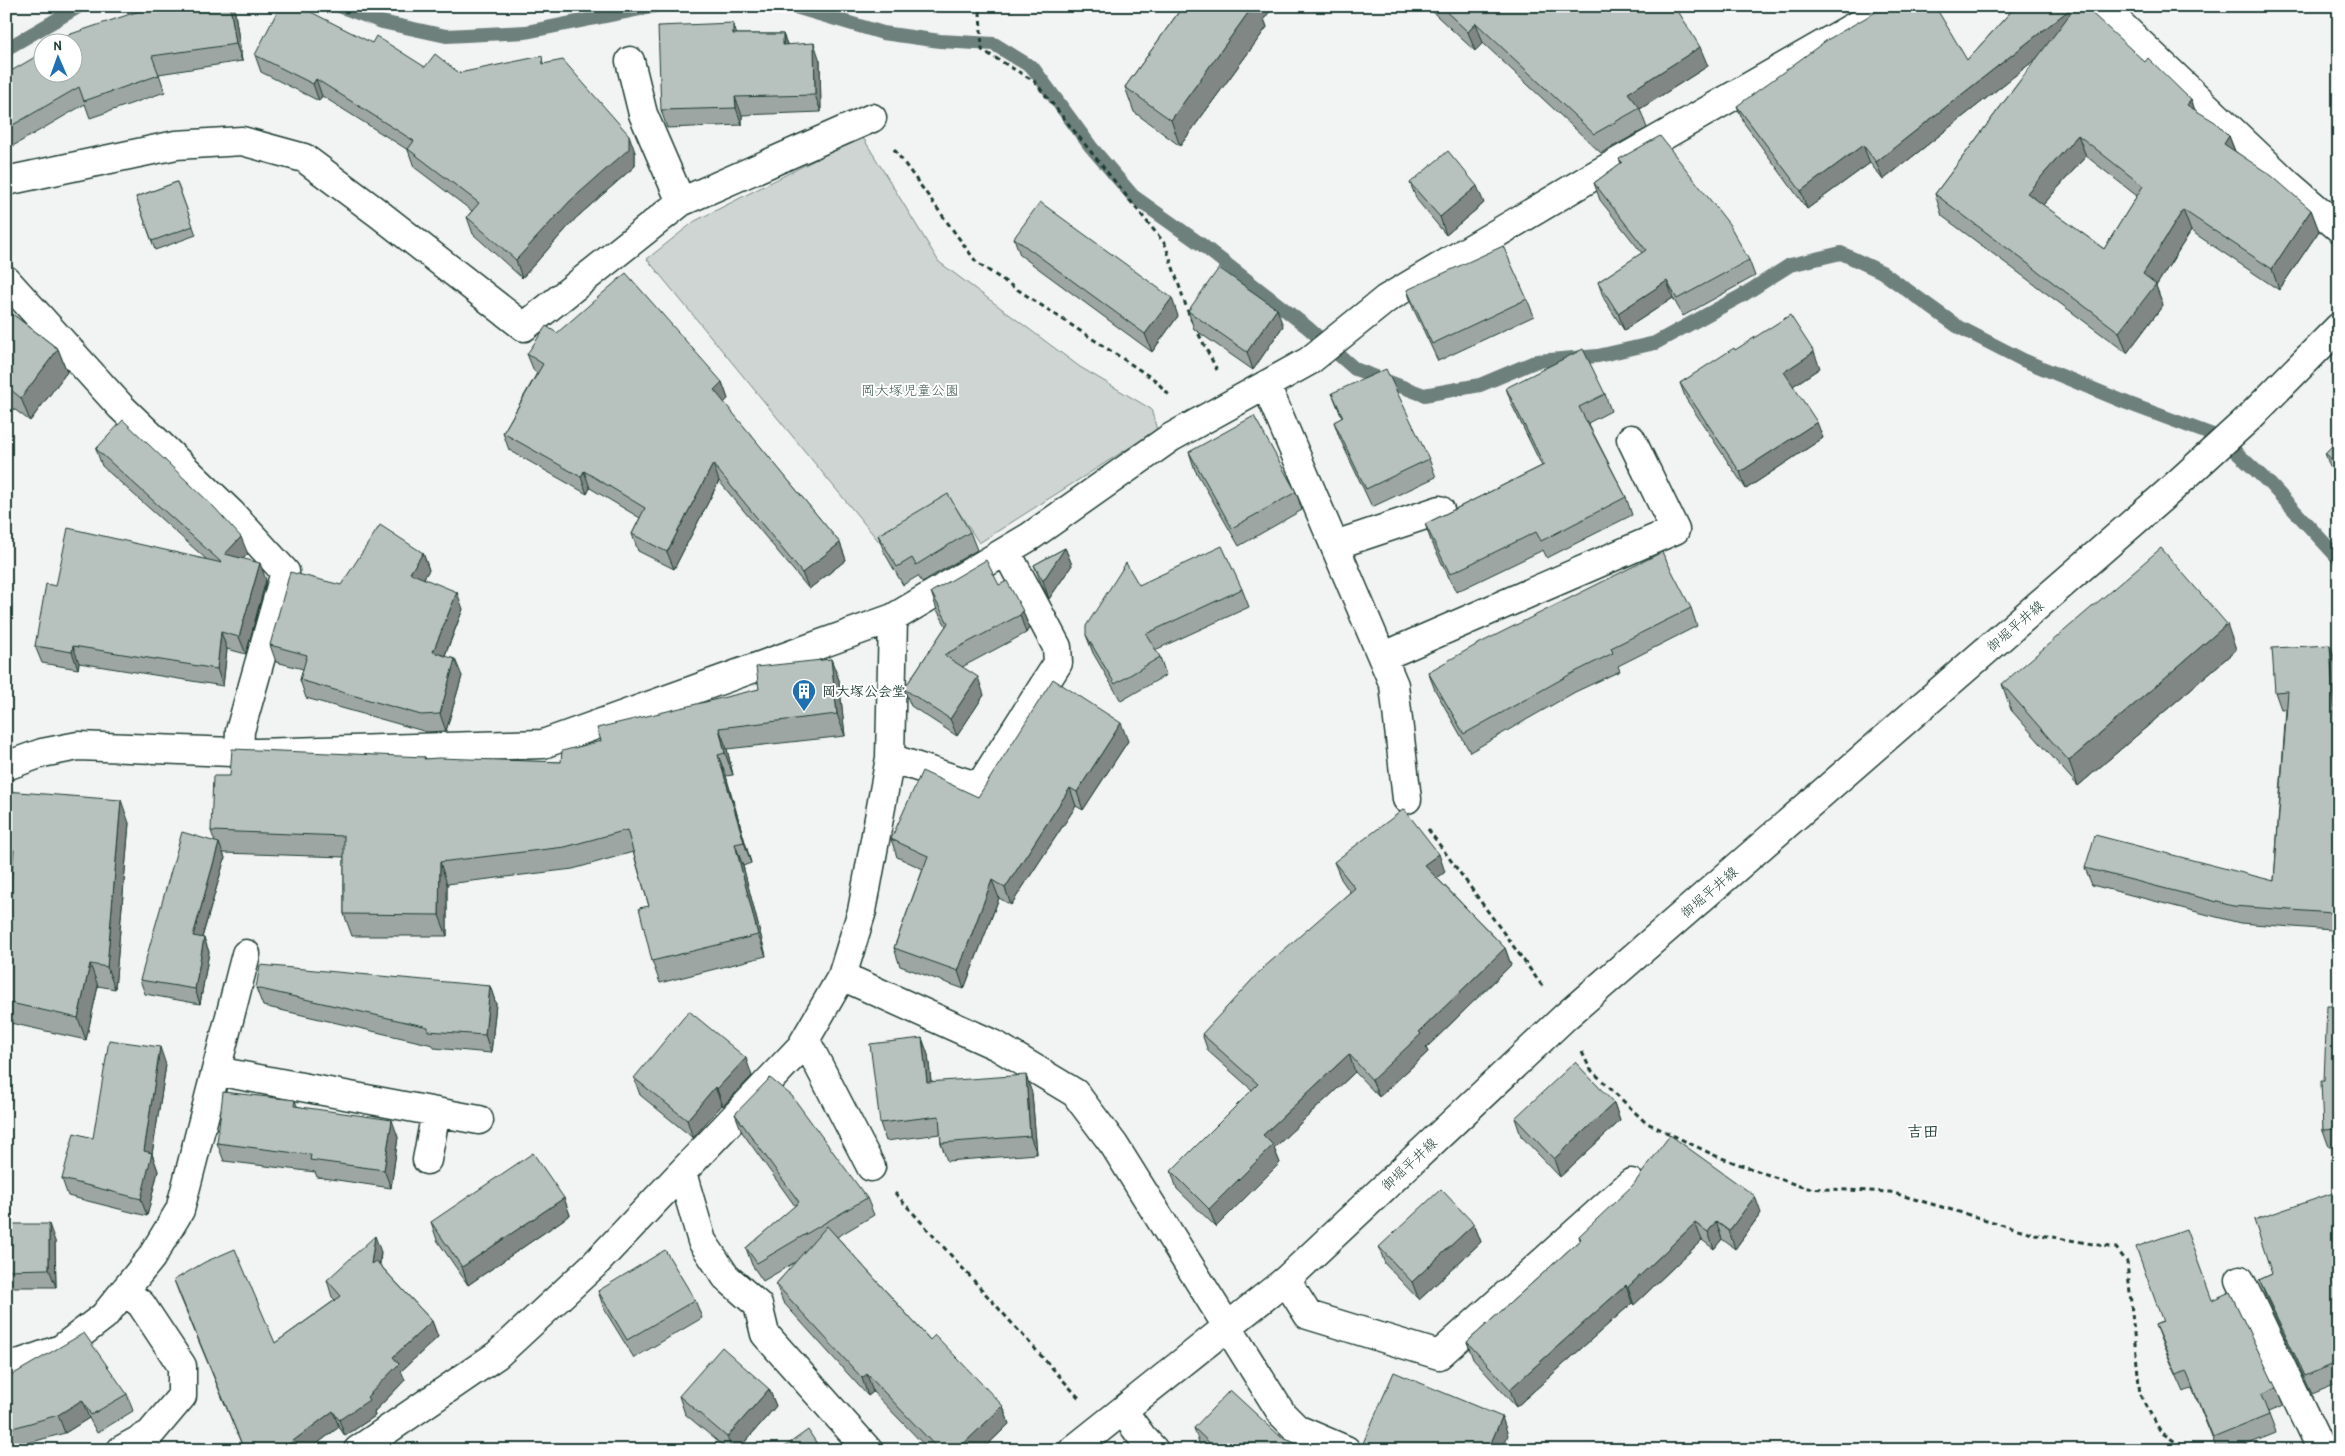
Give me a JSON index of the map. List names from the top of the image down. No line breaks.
{"streets":{"street":["御堀平井線"]},"districts":["吉田"],"parks":["岡大塚児童公園"],"places":{"building":["岡大塚公会堂"]},"north":"top"}
